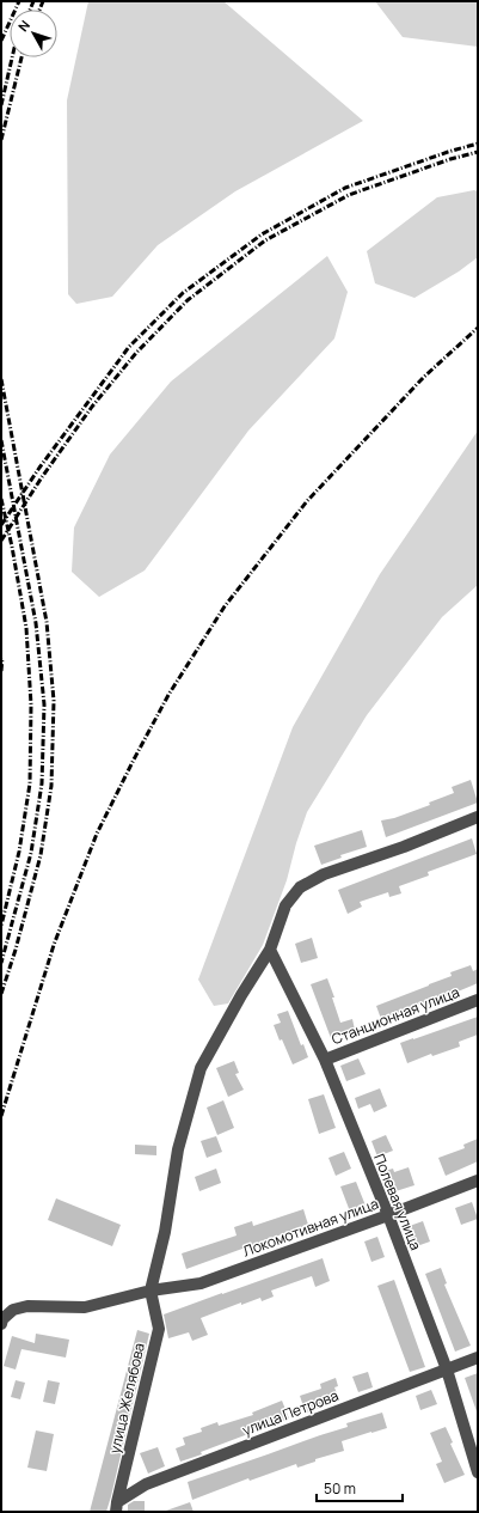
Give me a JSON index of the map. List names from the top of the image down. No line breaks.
{"streets":{"street":["Станционная улица","Полевая улица","Локомотивная улица","улица Желябова","улица Петрова"]},"crossings":[["Станционная улица","Полевая улица"],["Полевая улица","Локомотивная улица"],["Полевая улица","улица Петрова"],["Локомотивная улица","улица Желябова"],["улица Желябова","улица Петрова"]],"scale_bar":"50 m","north":"top left"}
